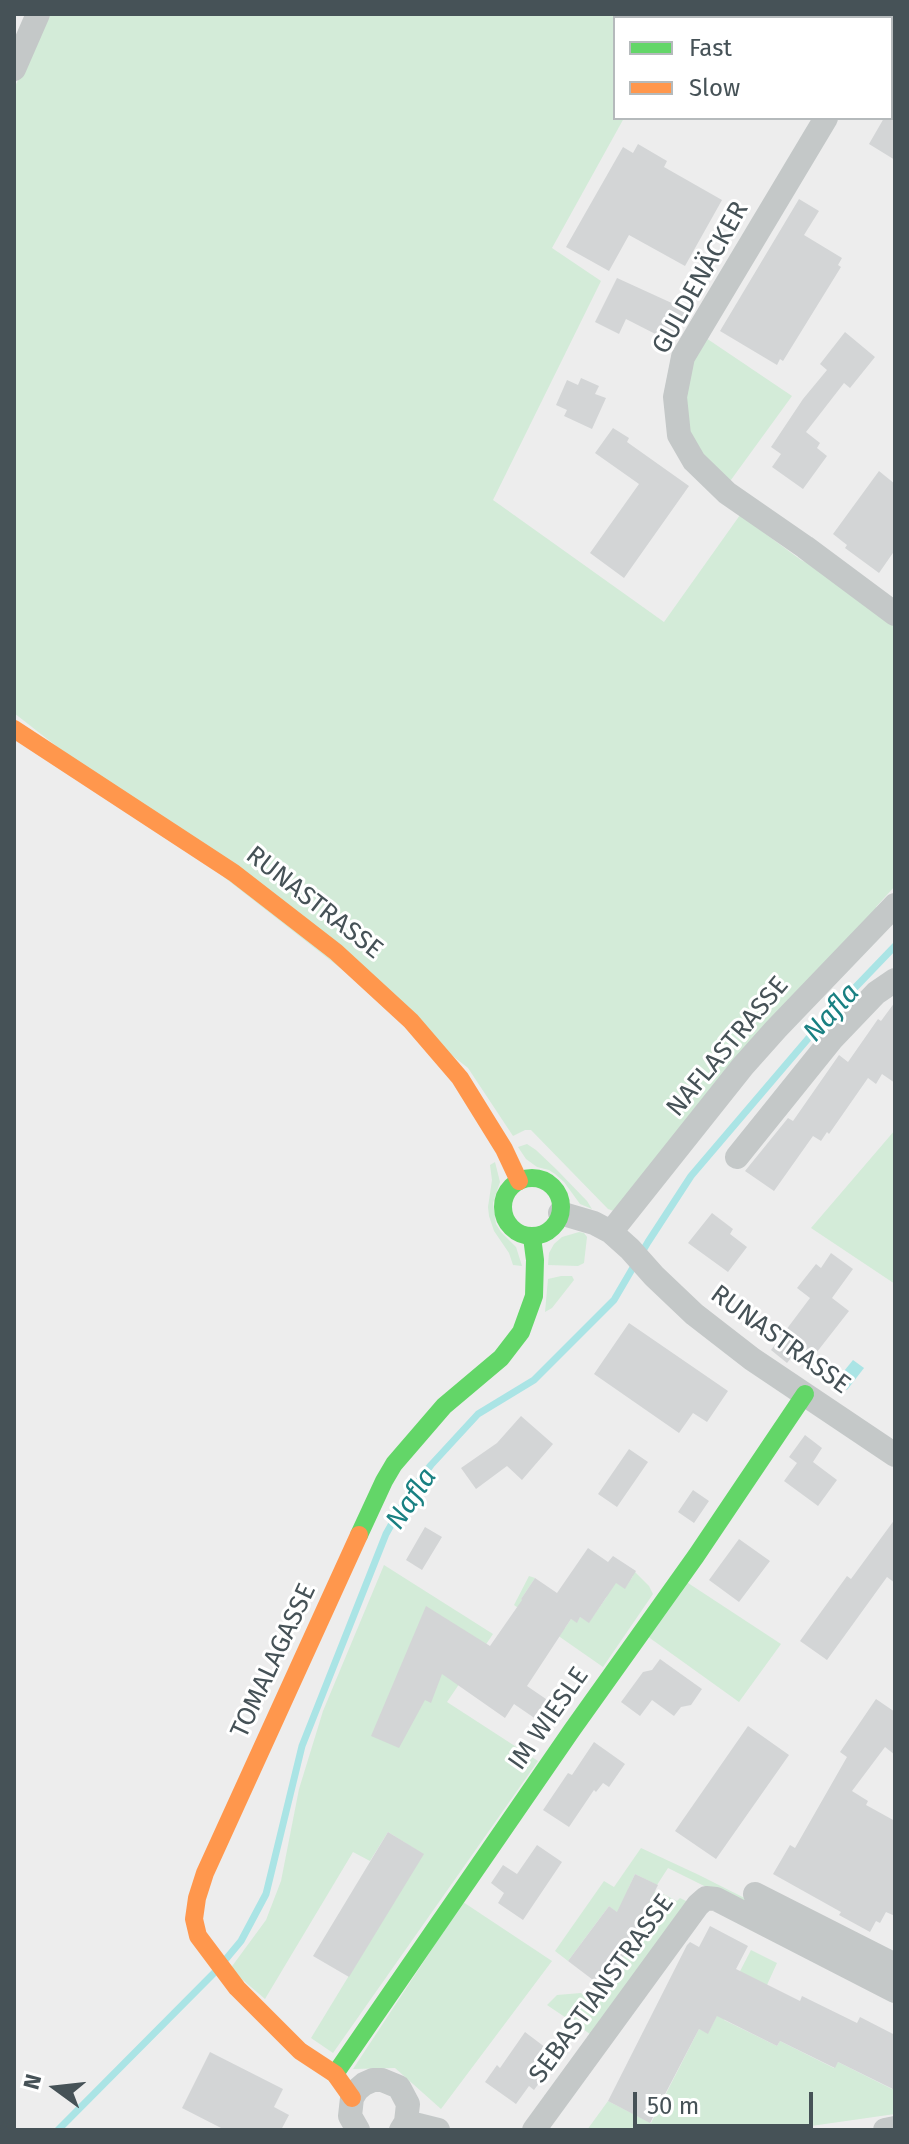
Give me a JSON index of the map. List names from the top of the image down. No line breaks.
{"streets":{"street":["GULDENÄCKER","RUNASTRASSE","NAFLASTRASSE","TOMALAGASSE","IM WIESLE","SEBASTIANSTRASSE"]},"crossings":[["RUNASTRASSE","NAFLASTRASSE"],["RUNASTRASSE","TOMALAGASSE"],["RUNASTRASSE","IM WIESLE"],["TOMALAGASSE","IM WIESLE"]],"water":["Nafla"],"legend":["Fast","Slow"],"scale_bar":"50 m","north":"left"}
